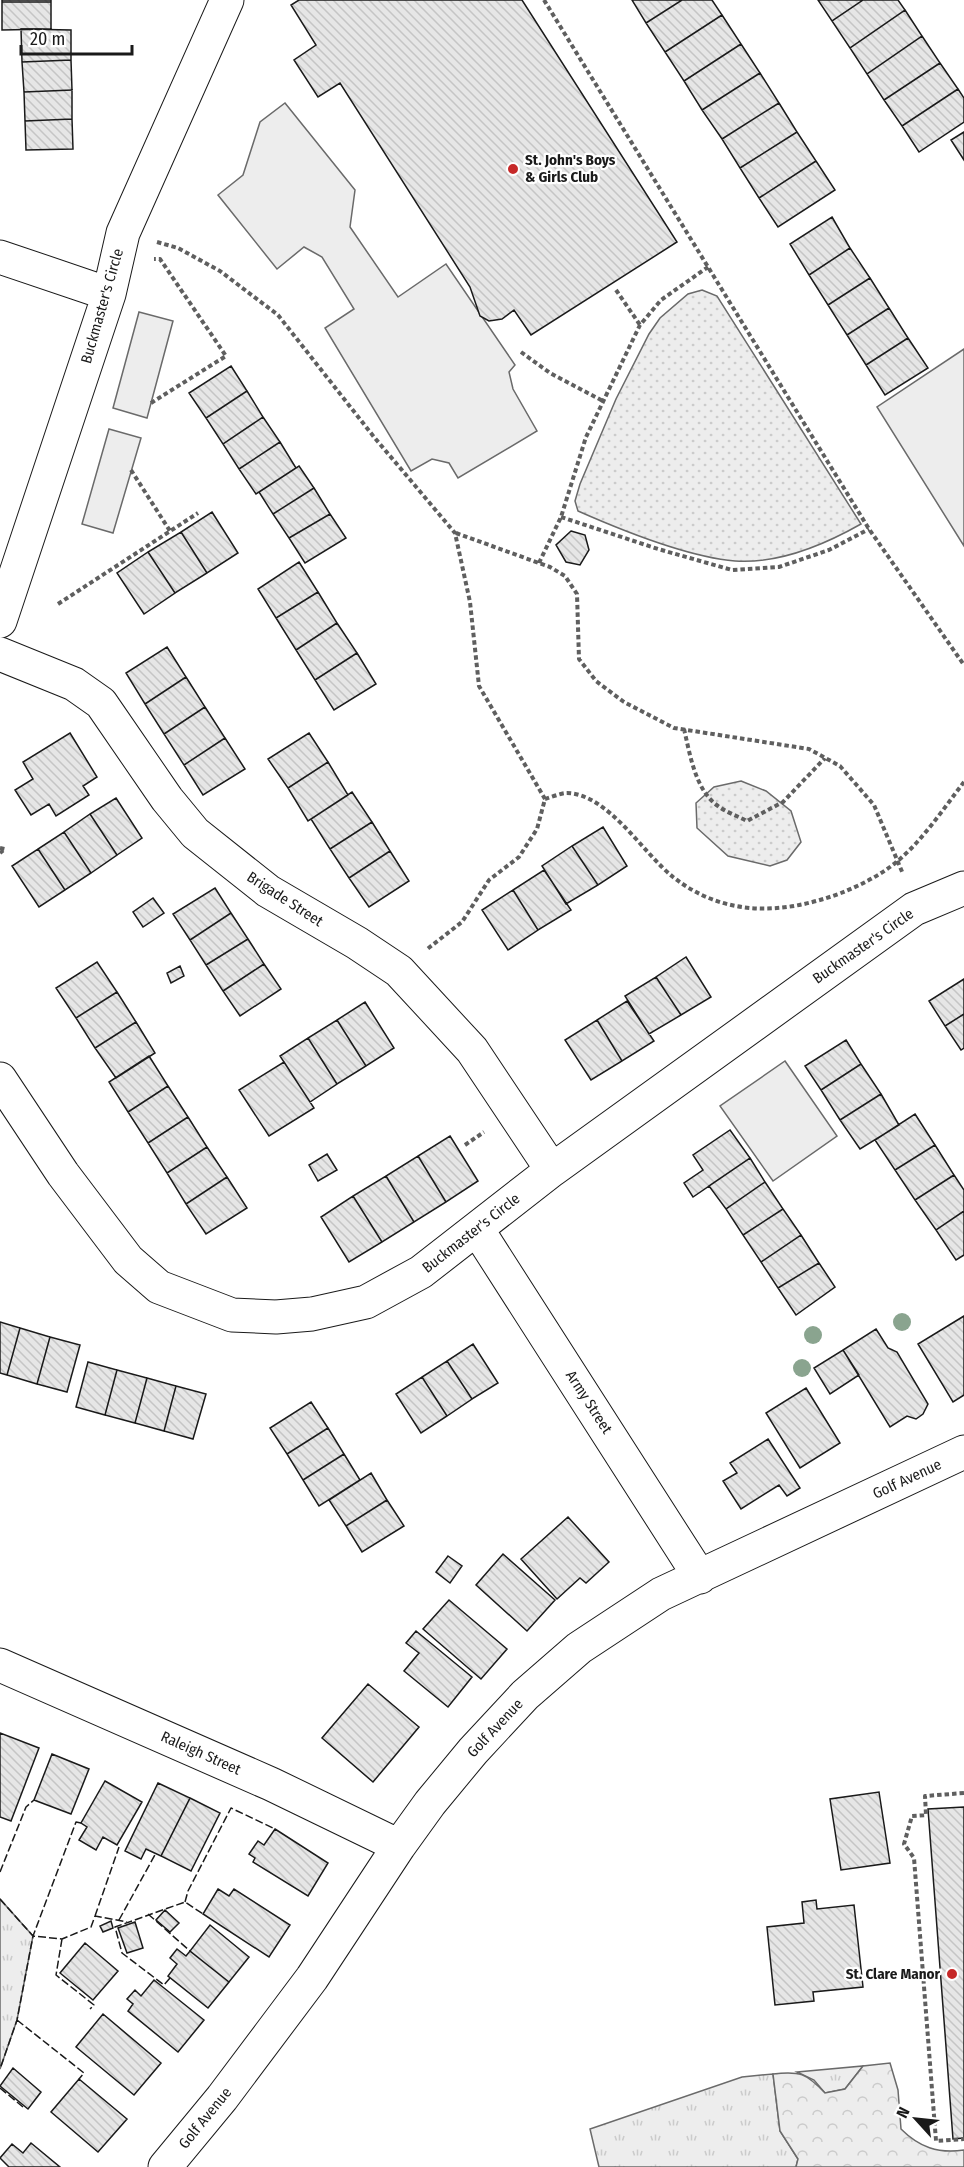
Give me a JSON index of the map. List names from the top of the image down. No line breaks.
{"streets":{"street":["Buckmaster's Circle","Brigade Street","Army Street","Golf Avenue","Raleigh Street"]},"crossings":[["Buckmaster's Circle","Brigade Street"],["Buckmaster's Circle","Army Street"],["Army Street","Golf Avenue"],["Golf Avenue","Raleigh Street"]],"places":["St. John's Boys & Girls Club","St. Clare Manor"],"scale_bar":"20 m","north":"top left"}
